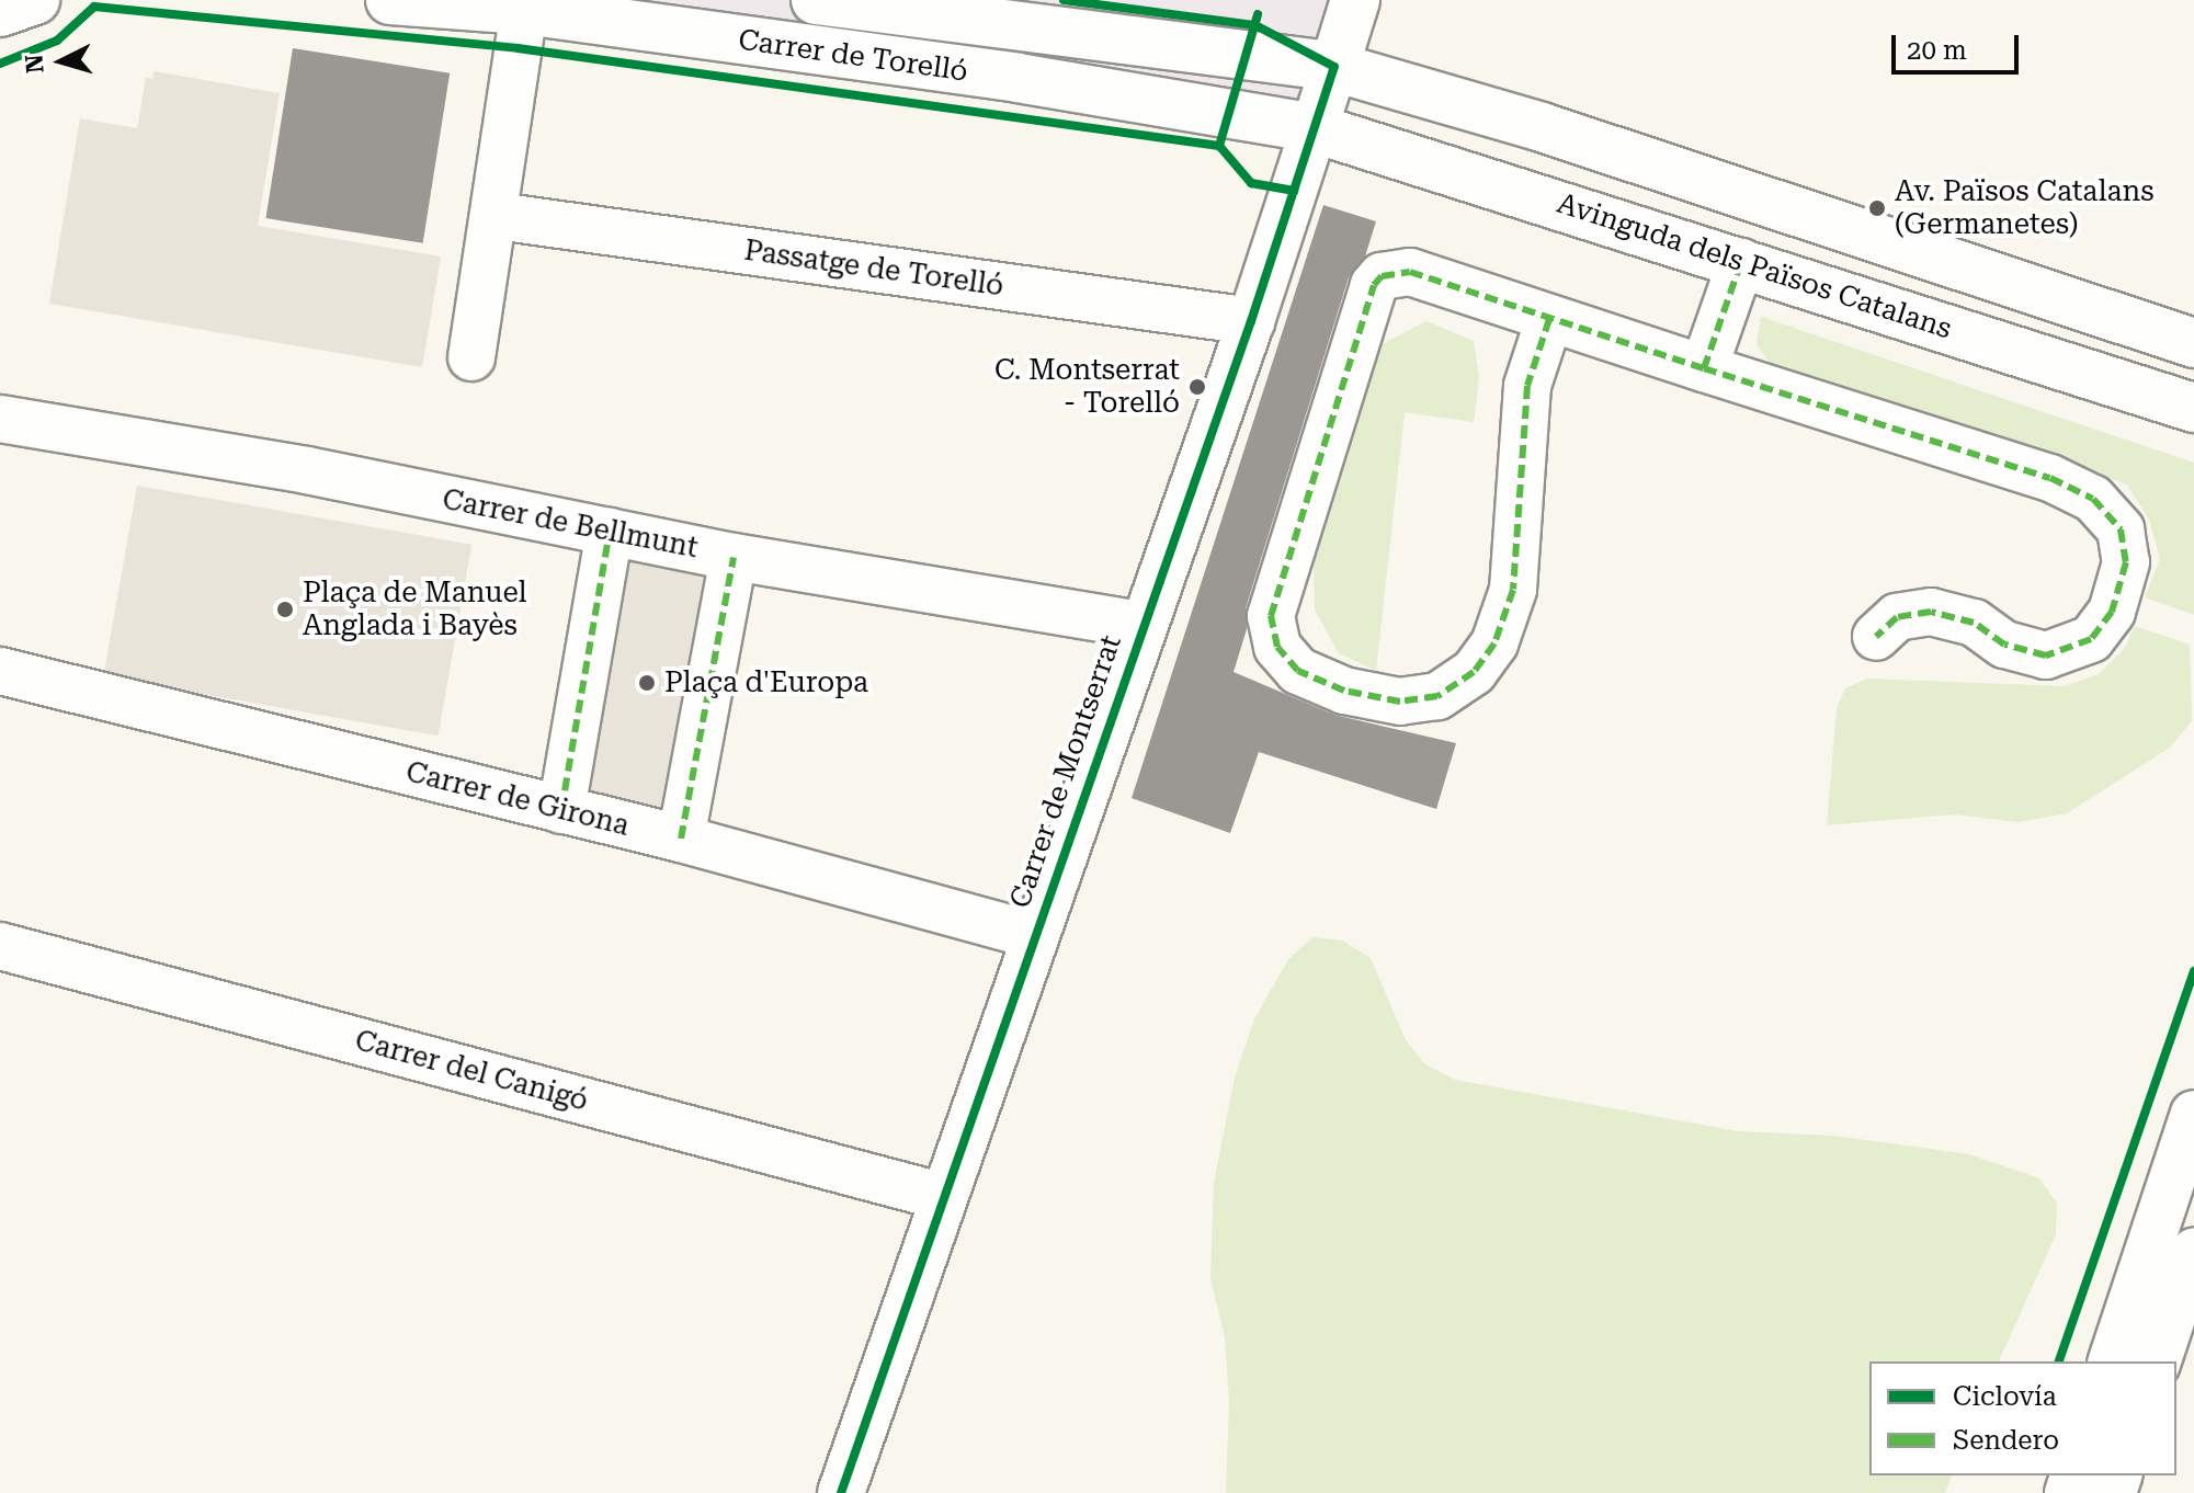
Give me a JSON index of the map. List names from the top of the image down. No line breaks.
{"streets":{"street":["Carrer de Torelló","Avinguda dels Països Catalans","Passatge de Torelló","Carrer de Bellmunt","Carrer de Montserrat","Carrer de Girona","Carrer del Canigó"]},"crossings":[["Carrer de Torelló","Avinguda dels Països Catalans"],["Carrer de Torelló","Carrer de Montserrat"],["Avinguda dels Països Catalans","Carrer de Montserrat"],["Passatge de Torelló","Carrer de Montserrat"],["Carrer de Bellmunt","Carrer de Montserrat"],["Carrer de Montserrat","Carrer de Girona"],["Carrer de Montserrat","Carrer del Canigó"]],"places":["Av. Països Catalans (Germanetes)","C. Montserrat - Torelló","Plaça de Manuel Anglada i Bayès","Plaça d'Europa"],"legend":["Ciclovía","Sendero"],"scale_bar":"20 m","north":"left"}
